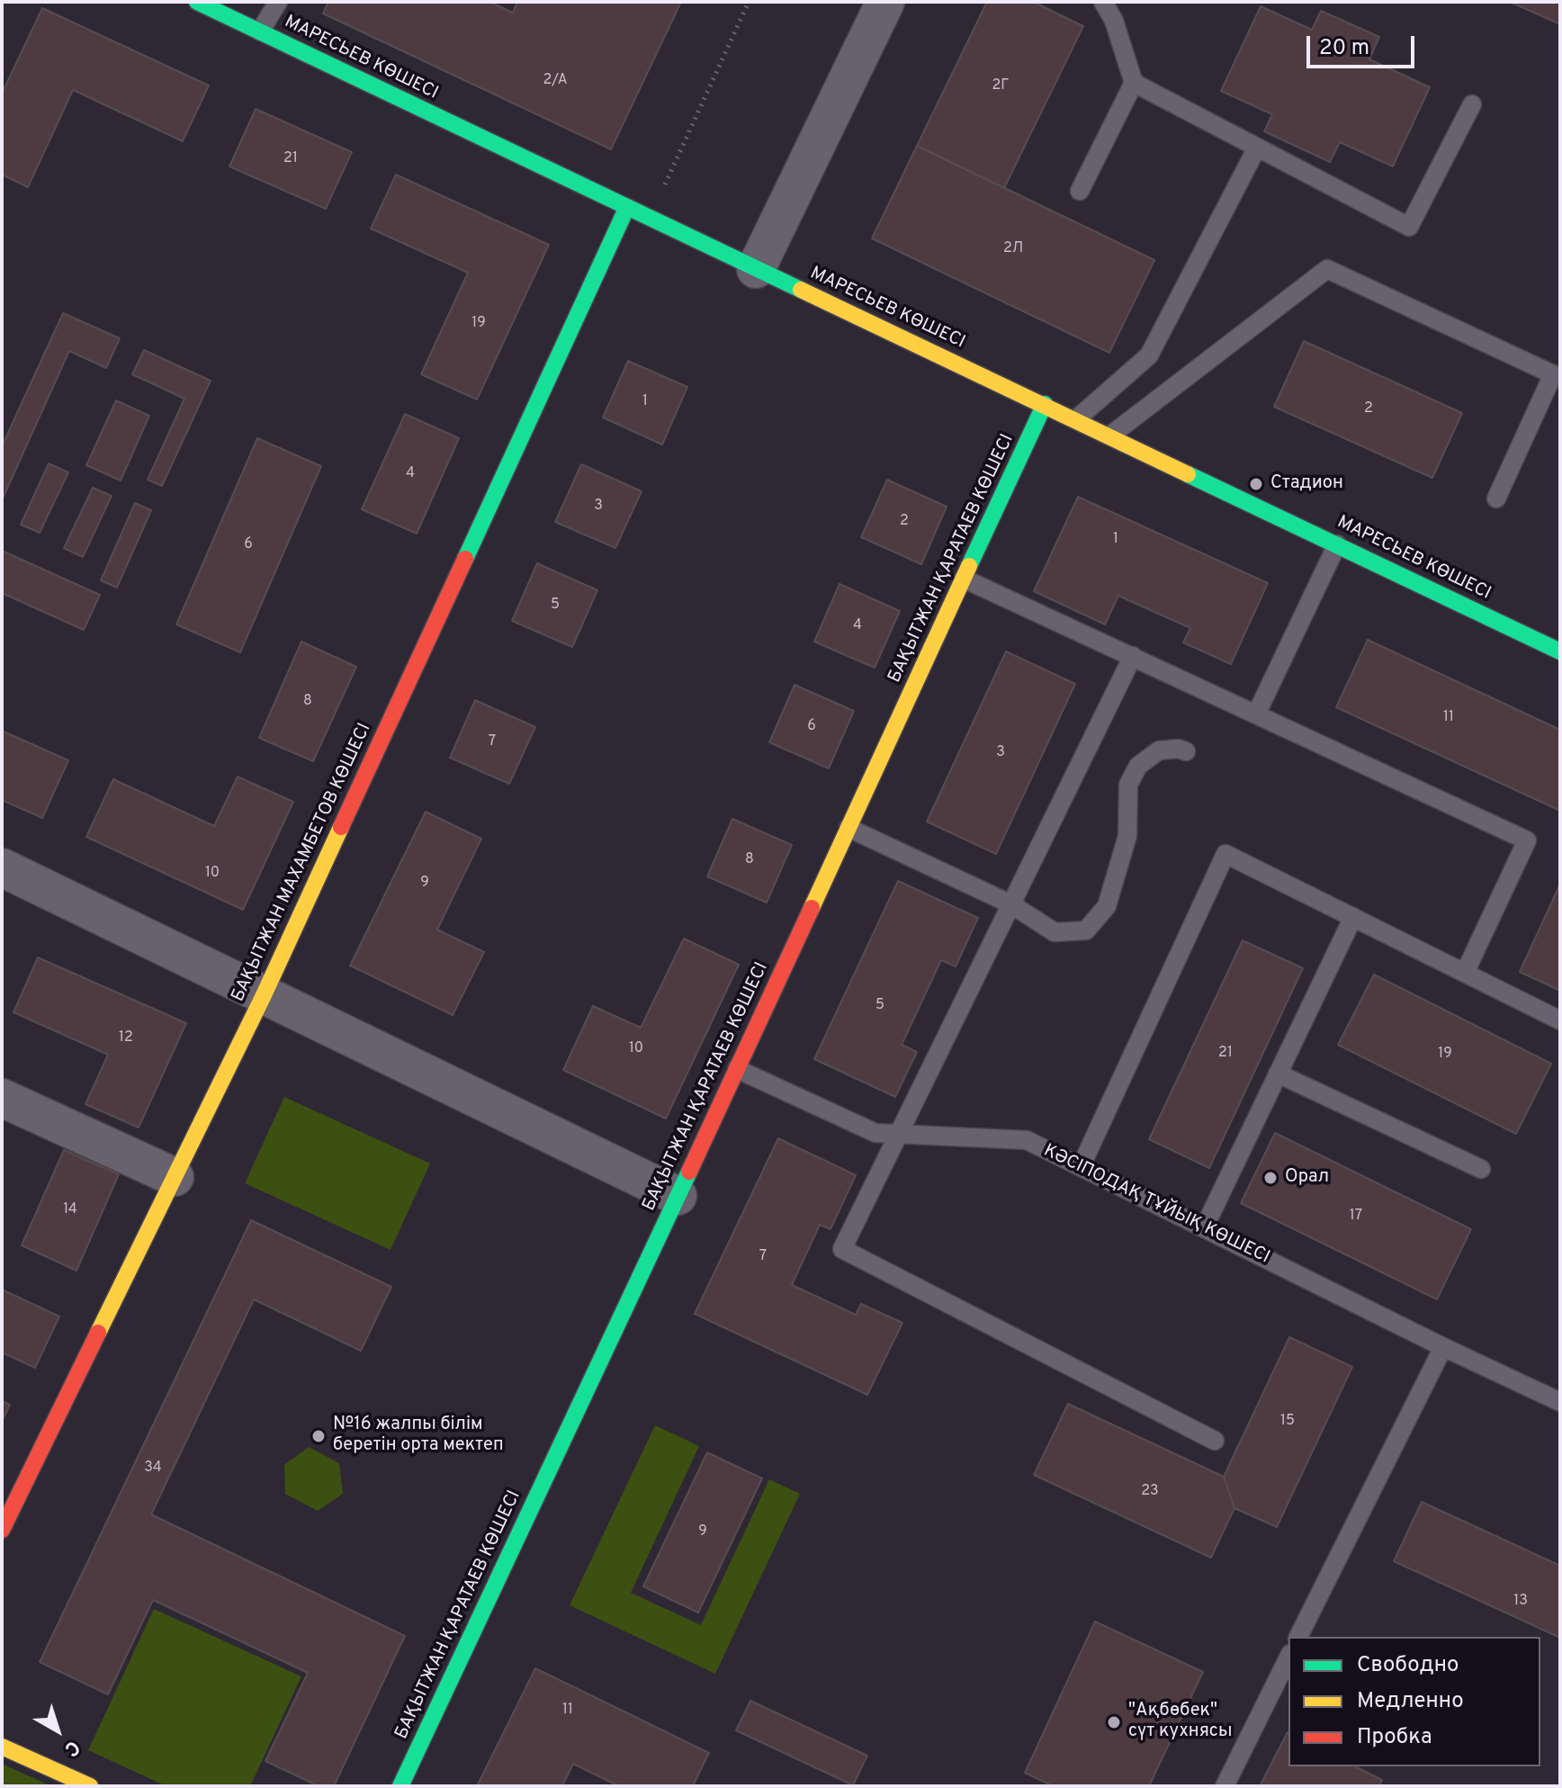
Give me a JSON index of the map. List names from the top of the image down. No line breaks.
{"streets":{"street":["МАРЕСЬЕВ КӨШЕСІ","БАҚЫТЖАН ҚАРАТАЕВ КӨШЕСІ","БАҚЫТЖАН МАХАМБЕТОВ КӨШЕСІ"],"lane":["КӘСІПОДАҚ ТҰЙЫҚ КӨШЕСІ"]},"crossings":[["МАРЕСЬЕВ КӨШЕСІ","БАҚЫТЖАН ҚАРАТАЕВ КӨШЕСІ"],["МАРЕСЬЕВ КӨШЕСІ","БАҚЫТЖАН МАХАМБЕТОВ КӨШЕСІ"],["БАҚЫТЖАН ҚАРАТАЕВ КӨШЕСІ","КӘСІПОДАҚ ТҰЙЫҚ КӨШЕСІ"]],"places":["Стадион","Орал","№16 жалпы білім беретін орта мектеп","\"Ақбөбек\" сүт кухнясы"],"house_numbers":["2/А","2Г","21","2Л","19","1","2","4","3","2","1","6","5","4","8","11","6","7","3","8","10","9","5","12","10","21","19","14","17","7","15","34","23","9","13","11"],"legend":["Свободно","Медленно","Пробка"],"scale_bar":"20 m","north":"bottom right"}
